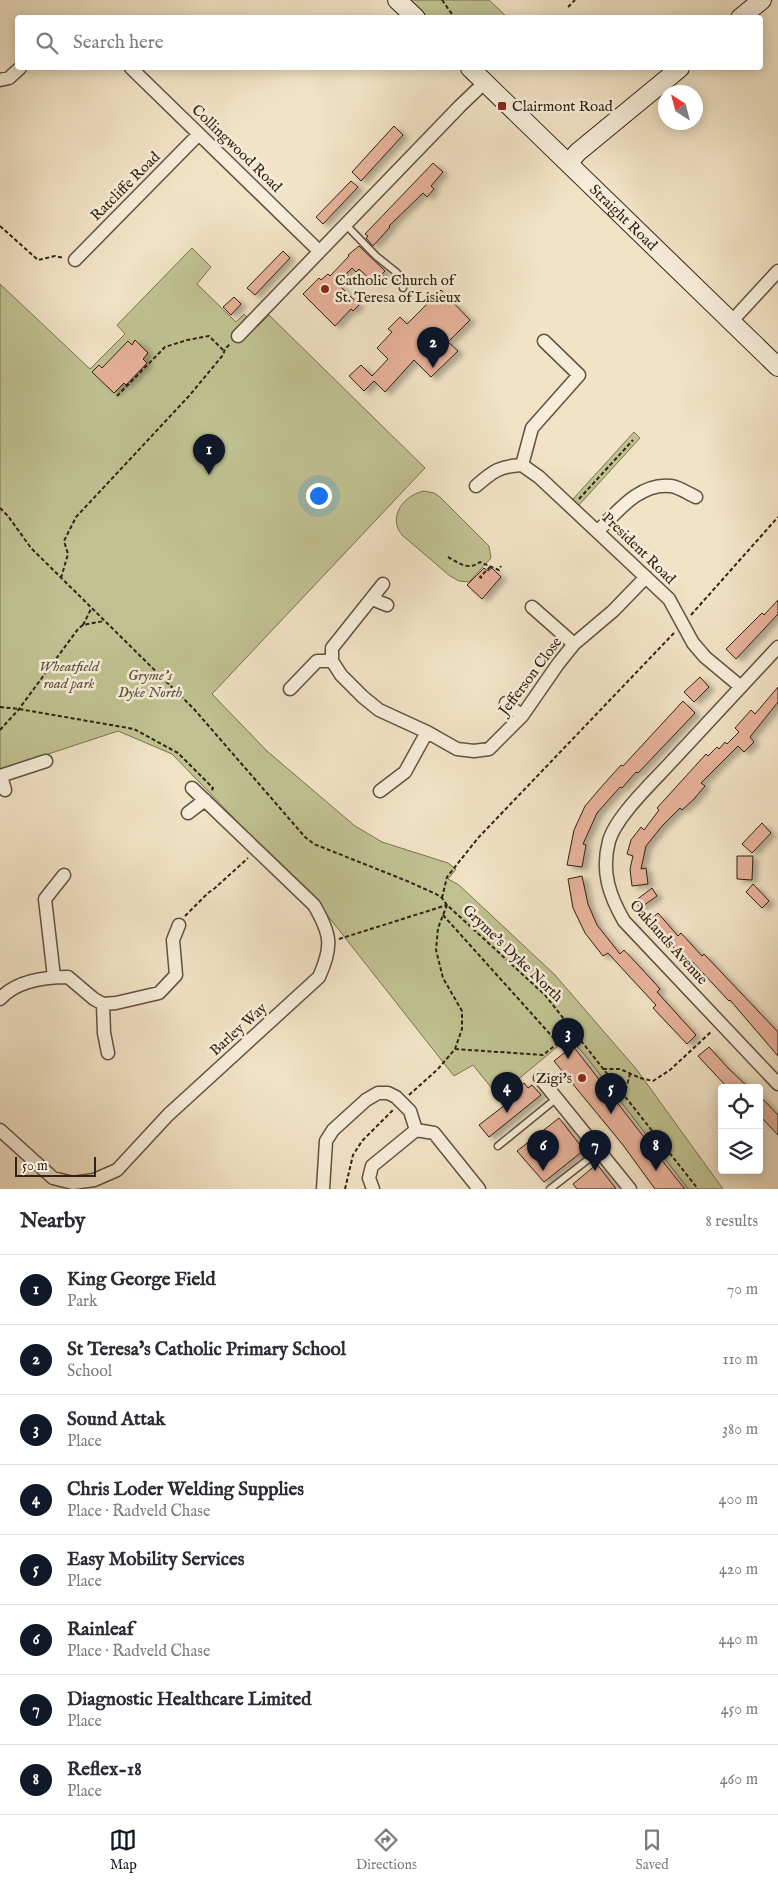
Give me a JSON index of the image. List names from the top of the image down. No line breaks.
{"streets":{"street":["Collingwood Road","Ratcliffe Road","Straight Road","President Road","Jefferson Close","Oaklands Avenue","Barley Way"],"path":["Gryme's Dyke North"]},"crossings":[["Collingwood Road","Ratcliffe Road"],["President Road","Jefferson Close"],["President Road","Oaklands Avenue"]],"parks":["Wheatfield road park","Gryme's Dyke North"],"places":{"transit":["Clairmont Road"],"other":["Catholic Church of St. Teresa of Lisieux","Zigi's"]},"scale_bar":"50 m","north":"top left","page":{"search":"Search here","pins":["2","1","3","4","5","6","7","8"],"scale":"50 m","heading":["Nearby","8 results"],"list":[{"mark":"1","name":"King George Field","note":"Park","value":"70 m"},{"mark":"2","name":"St Teresa's Catholic Primary School","note":"School","value":"110 m"},{"mark":"3","name":"Sound Attak","note":"Place","value":"380 m"},{"mark":"4","name":"Chris Loder Welding Supplies","note":"Place · Radveld Chase","value":"400 m"},{"mark":"5","name":"Easy Mobility Services","note":"Place","value":"420 m"},{"mark":"6","name":"Rainleaf","note":"Place · Radveld Chase","value":"440 m"},{"mark":"7","name":"Diagnostic Healthcare Limited","note":"Place","value":"450 m"},{"mark":"8","name":"Reflex-18","note":"Place","value":"460 m"}],"nav":["Map","Directions","Saved"]}}
